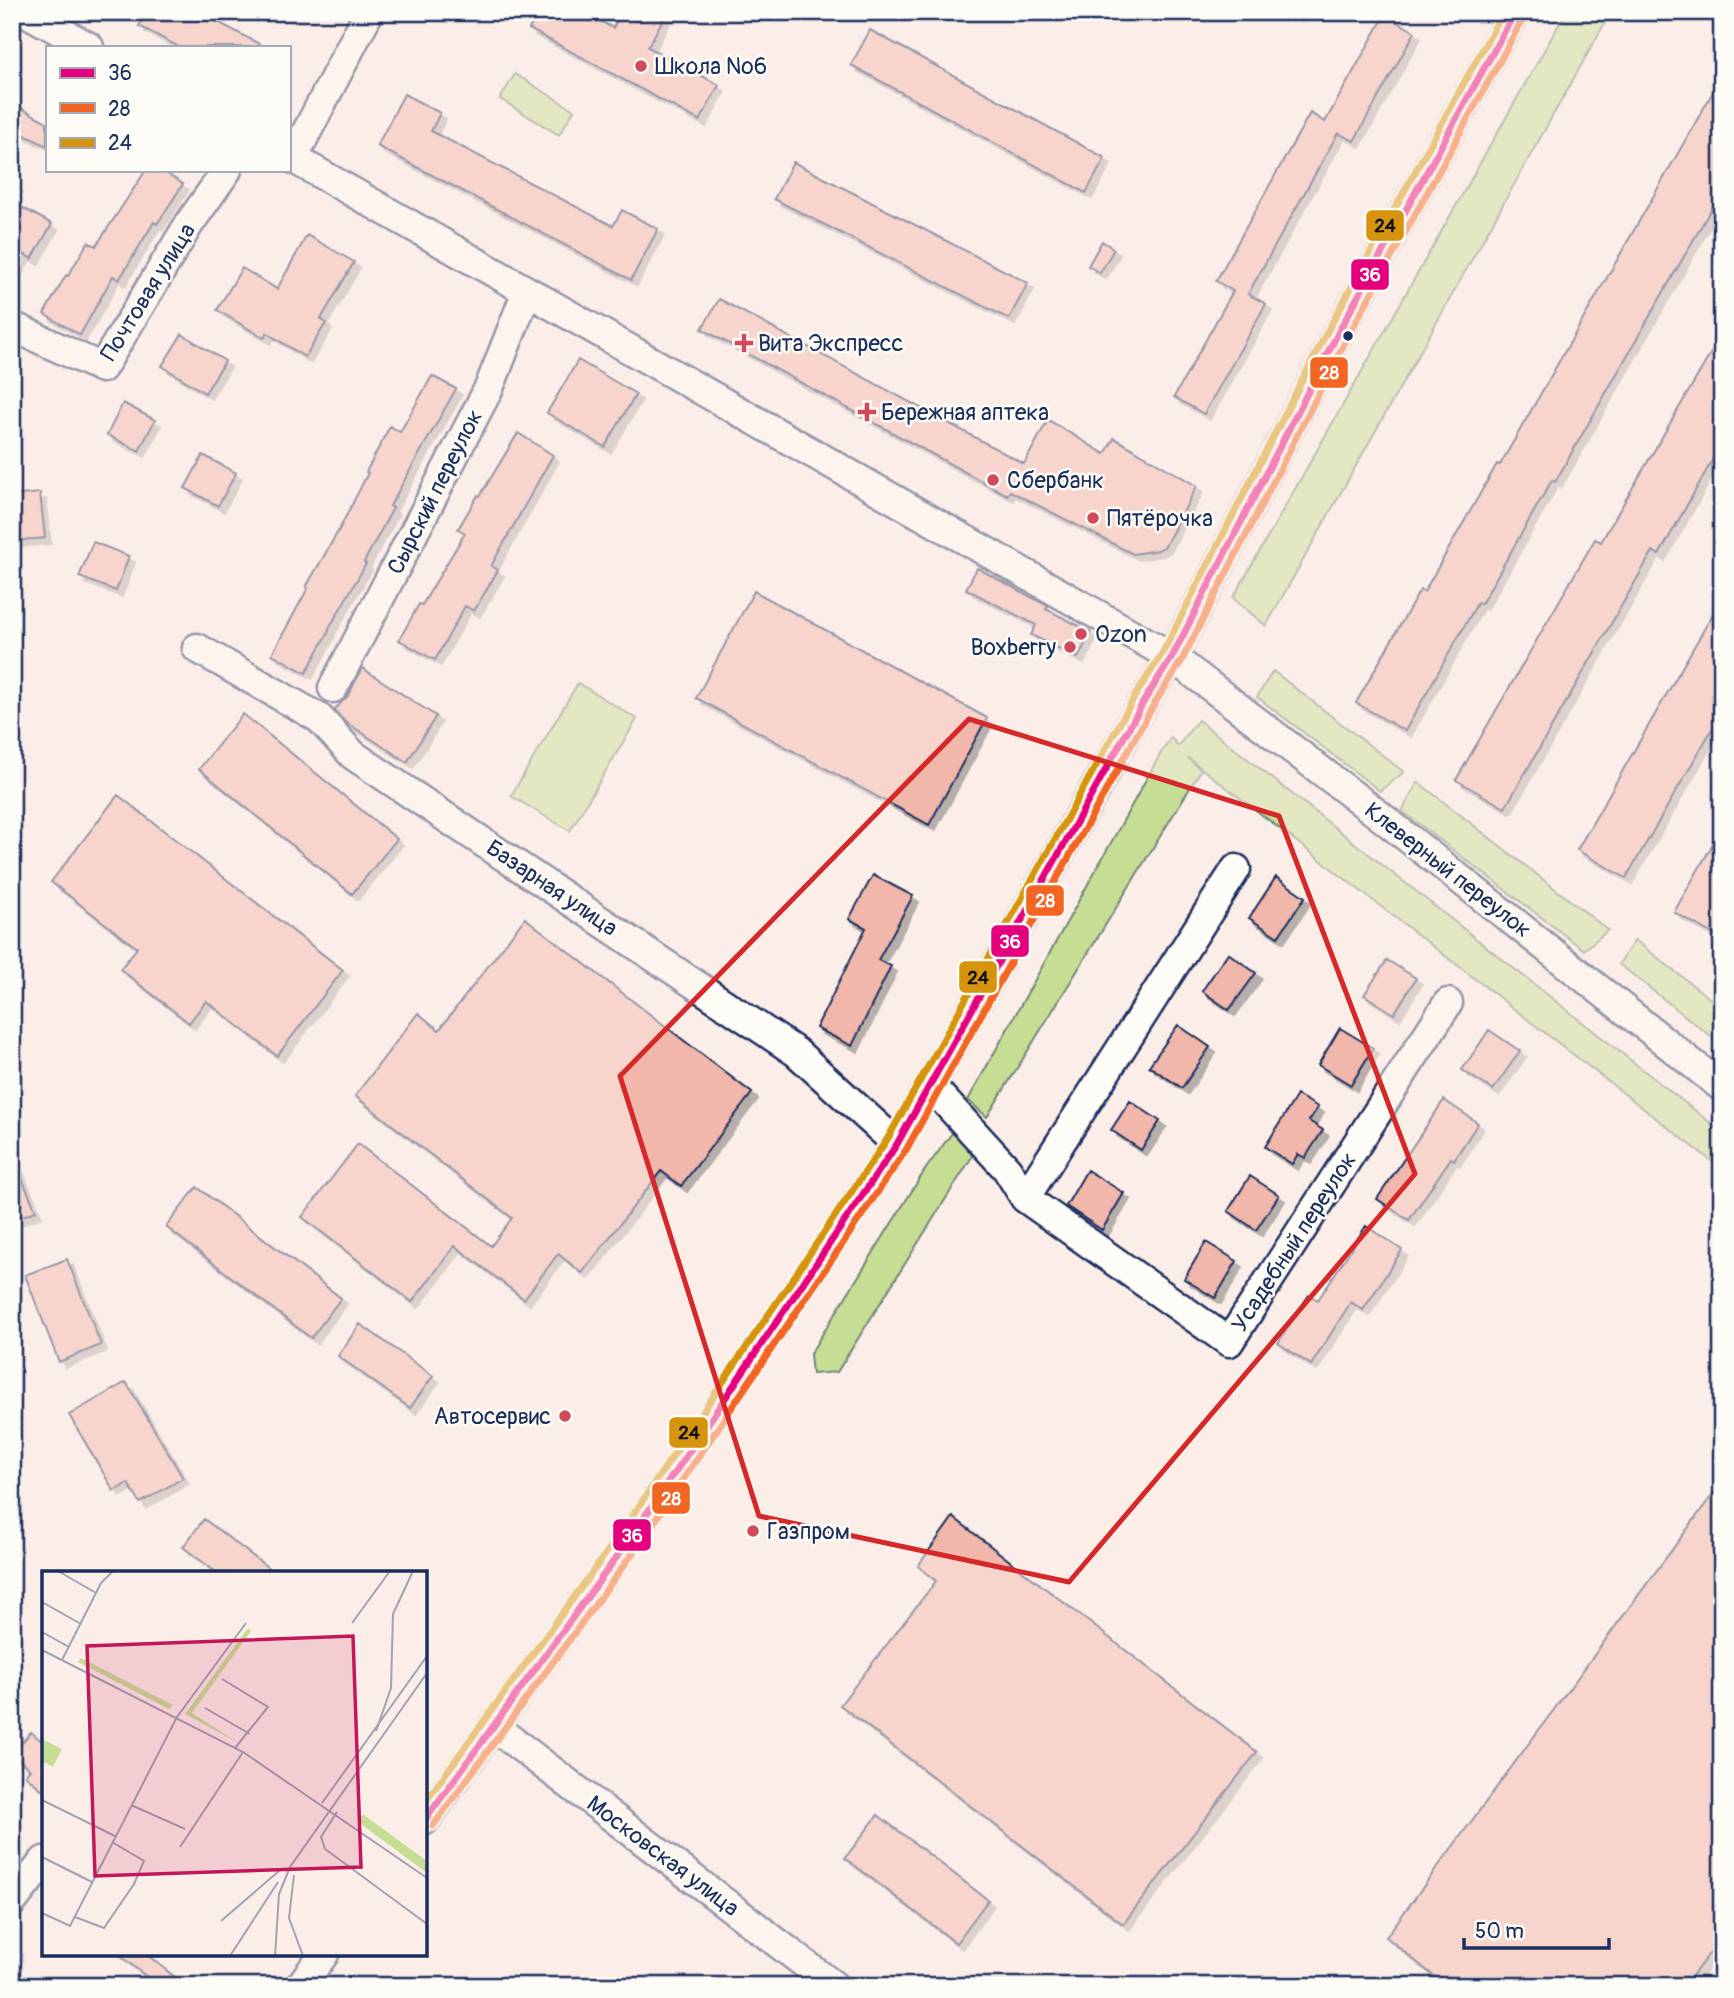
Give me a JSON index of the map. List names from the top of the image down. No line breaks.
{"streets":{"street":["Почтовая улица","Сырский переулок","Клеверный переулок","Базарная улица","Усадебный переулок","Московская улица"]},"crossings":[["Сырский переулок","Клеверный переулок"]],"places":{"other":["Школа №6","Сбербанк","Пятёрочка","Ozon","Boxberry","Автосервис","Газпром"],"health":["Вита Экспресс","Бережная аптека"]},"lines":["transit line 36","transit line 24","transit line 28"],"legend":["36","28","24"],"scale_bar":"50 m"}
